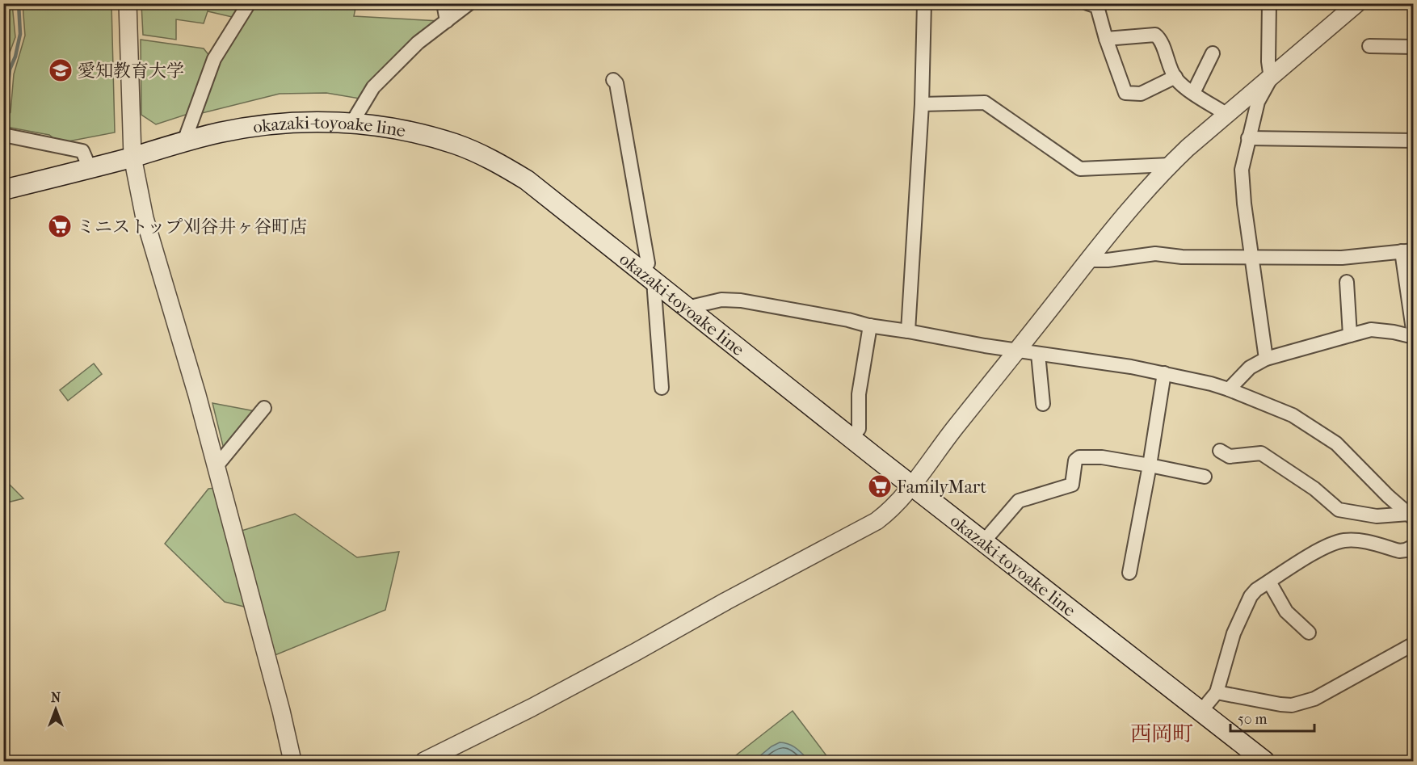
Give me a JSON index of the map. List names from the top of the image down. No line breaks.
{"streets":{"main road":["okazaki-toyoake line"]},"districts":["西岡町"],"places":{"school or university":["愛知教育大学"],"supermarket":["ミニストップ刈谷井ヶ谷町店","FamilyMart"]},"scale_bar":"50 m","north":"top"}
